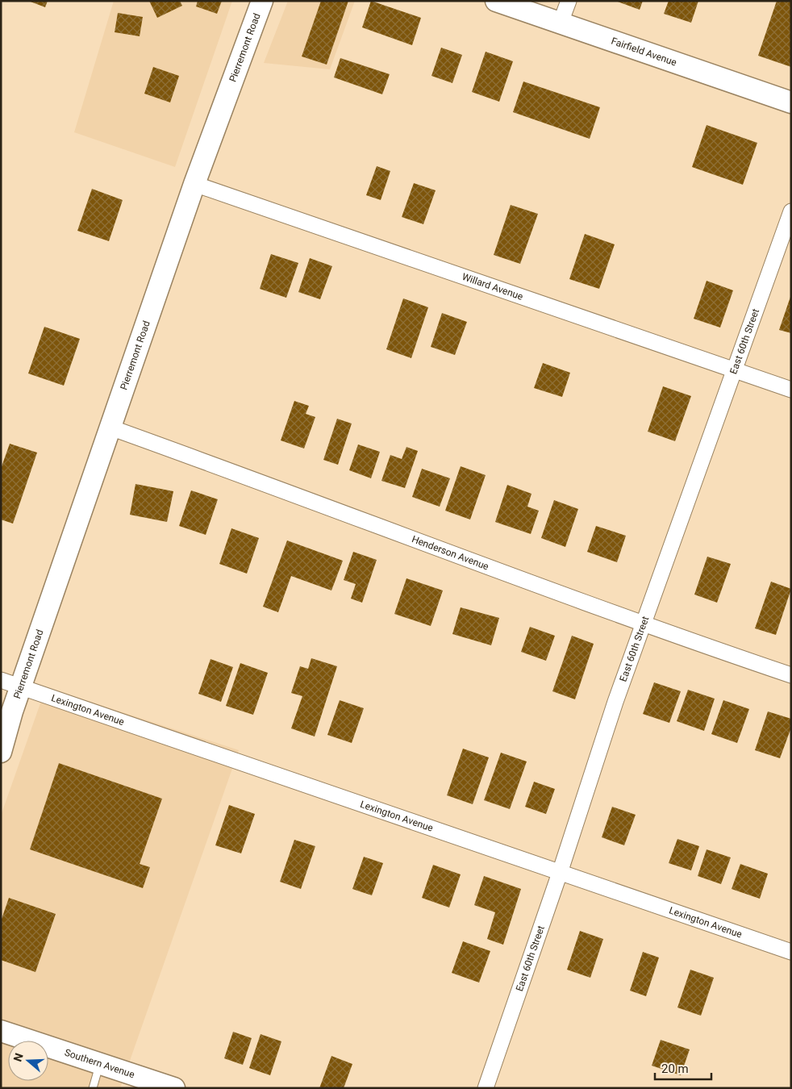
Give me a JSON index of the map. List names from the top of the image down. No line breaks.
{"streets":{"main road":["Pierremont Road","Fairfield Avenue","Southern Avenue"],"street":["Willard Avenue","East 60th Street","Henderson Avenue","Lexington Avenue"]},"crossings":[["Pierremont Road","Willard Avenue"],["Pierremont Road","Henderson Avenue"],["Pierremont Road","Lexington Avenue"],["Willard Avenue","East 60th Street"],["East 60th Street","Henderson Avenue"],["East 60th Street","Lexington Avenue"]],"scale_bar":"20 m","north":"left"}
